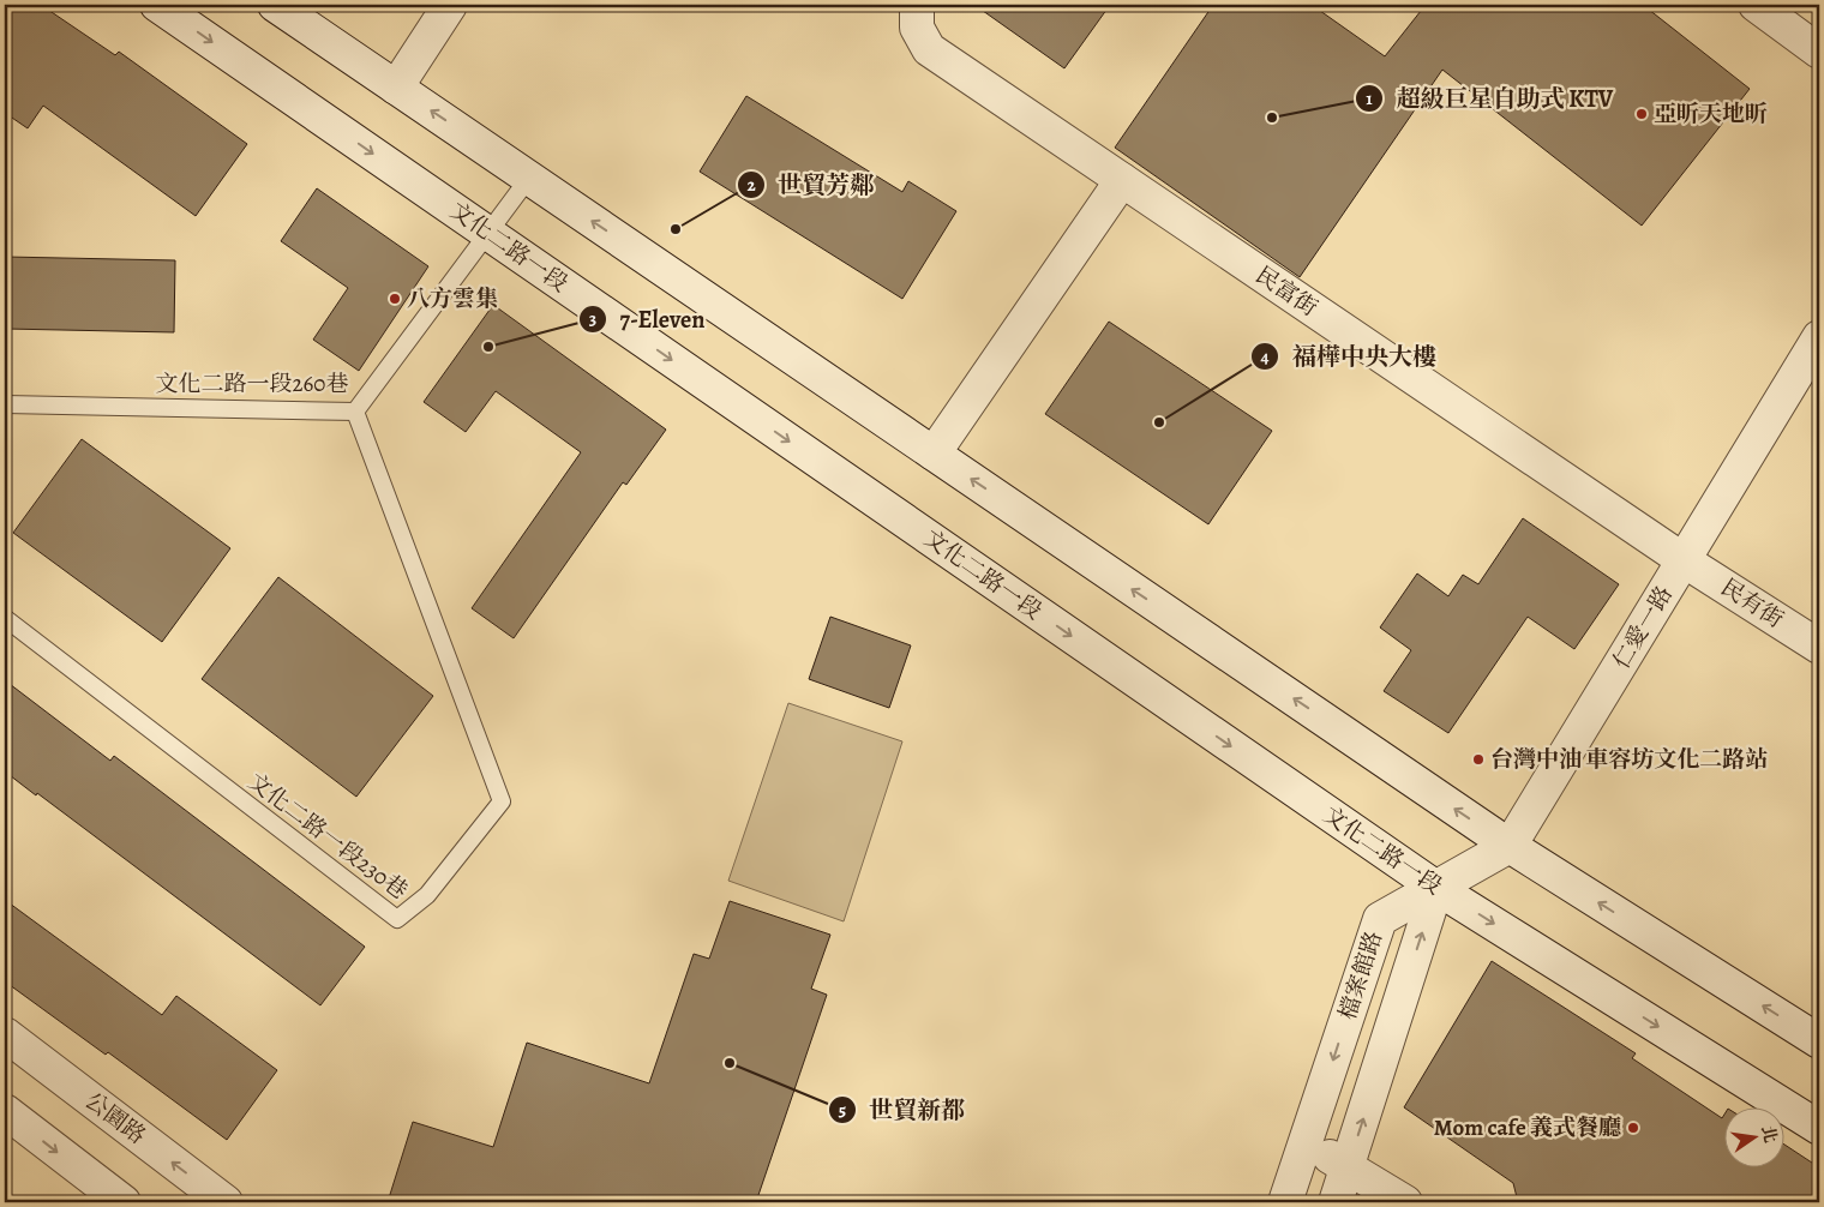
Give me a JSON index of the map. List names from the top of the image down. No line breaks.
{"streets":{"street":["文化二路一段","民富街","民有街","仁愛一路","檔案館路","公園路"],"lane":["文化二路一段260巷","文化二路一段230巷"]},"crossings":[["文化二路一段","文化二路一段260巷"],["文化二路一段","仁愛一路"],["文化二路一段","檔案館路"],["民富街","民有街"],["民富街","仁愛一路"],["文化二路一段260巷","文化二路一段230巷"],["民有街","仁愛一路"],["仁愛一路","檔案館路"]],"places":["亞昕天地昕","超級巨星自助式 KTV","世貿芳鄰","八方雲集","7-Eleven","福樺中央大樓","台灣中油 車容坊文化二路站","世貿新都","Mom cafe 義式餐廳"],"north":"right"}
